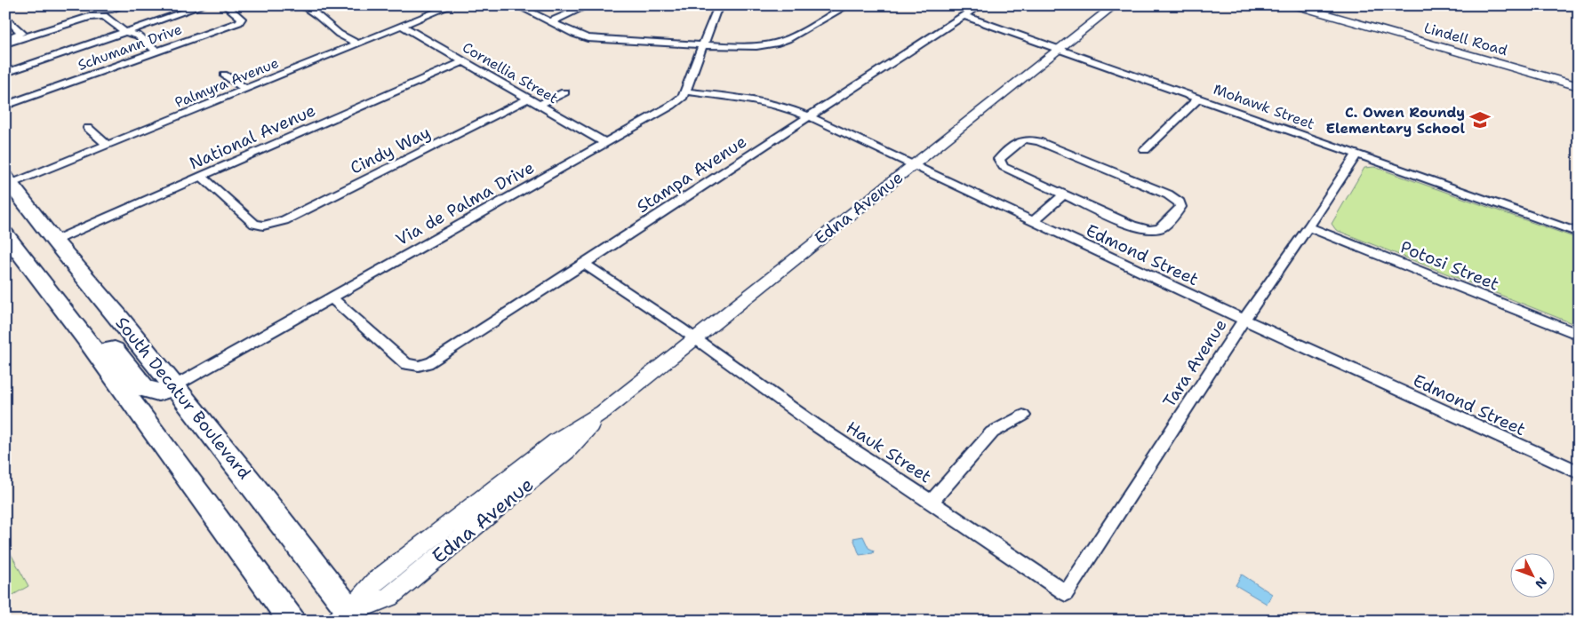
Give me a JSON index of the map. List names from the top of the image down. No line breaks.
{"streets":{"main road":["South Decatur Boulevard"],"street":["Lindell Road","Schumann Drive","Cornellia Street","Palmyra Avenue","Mohawk Street","National Avenue","Cindy Way","Stampa Avenue","Via de Palma Drive","Edna Avenue","Edmond Street","Potosi Street","Tara Avenue","Hauk Street"]},"crossings":[["Cornellia Street","Palmyra Avenue"],["Cornellia Street","National Avenue"],["Cornellia Street","Cindy Way"],["Cornellia Street","Via de Palma Drive"],["Palmyra Avenue","South Decatur Boulevard"],["Mohawk Street","Stampa Avenue"],["Mohawk Street","Edna Avenue"],["Mohawk Street","Tara Avenue"],["National Avenue","Cindy Way"],["National Avenue","South Decatur Boulevard"],["Stampa Avenue","Edmond Street"],["Stampa Avenue","Hauk Street"],["Via de Palma Drive","Edmond Street"],["Via de Palma Drive","South Decatur Boulevard"],["Edna Avenue","Edmond Street"],["Edna Avenue","South Decatur Boulevard"],["Edna Avenue","Hauk Street"],["Edmond Street","Tara Avenue"],["Potosi Street","Tara Avenue"],["Tara Avenue","Hauk Street"]],"places":{"school or university":["C. Owen Roundy Elementary School"]},"north":"bottom right"}
